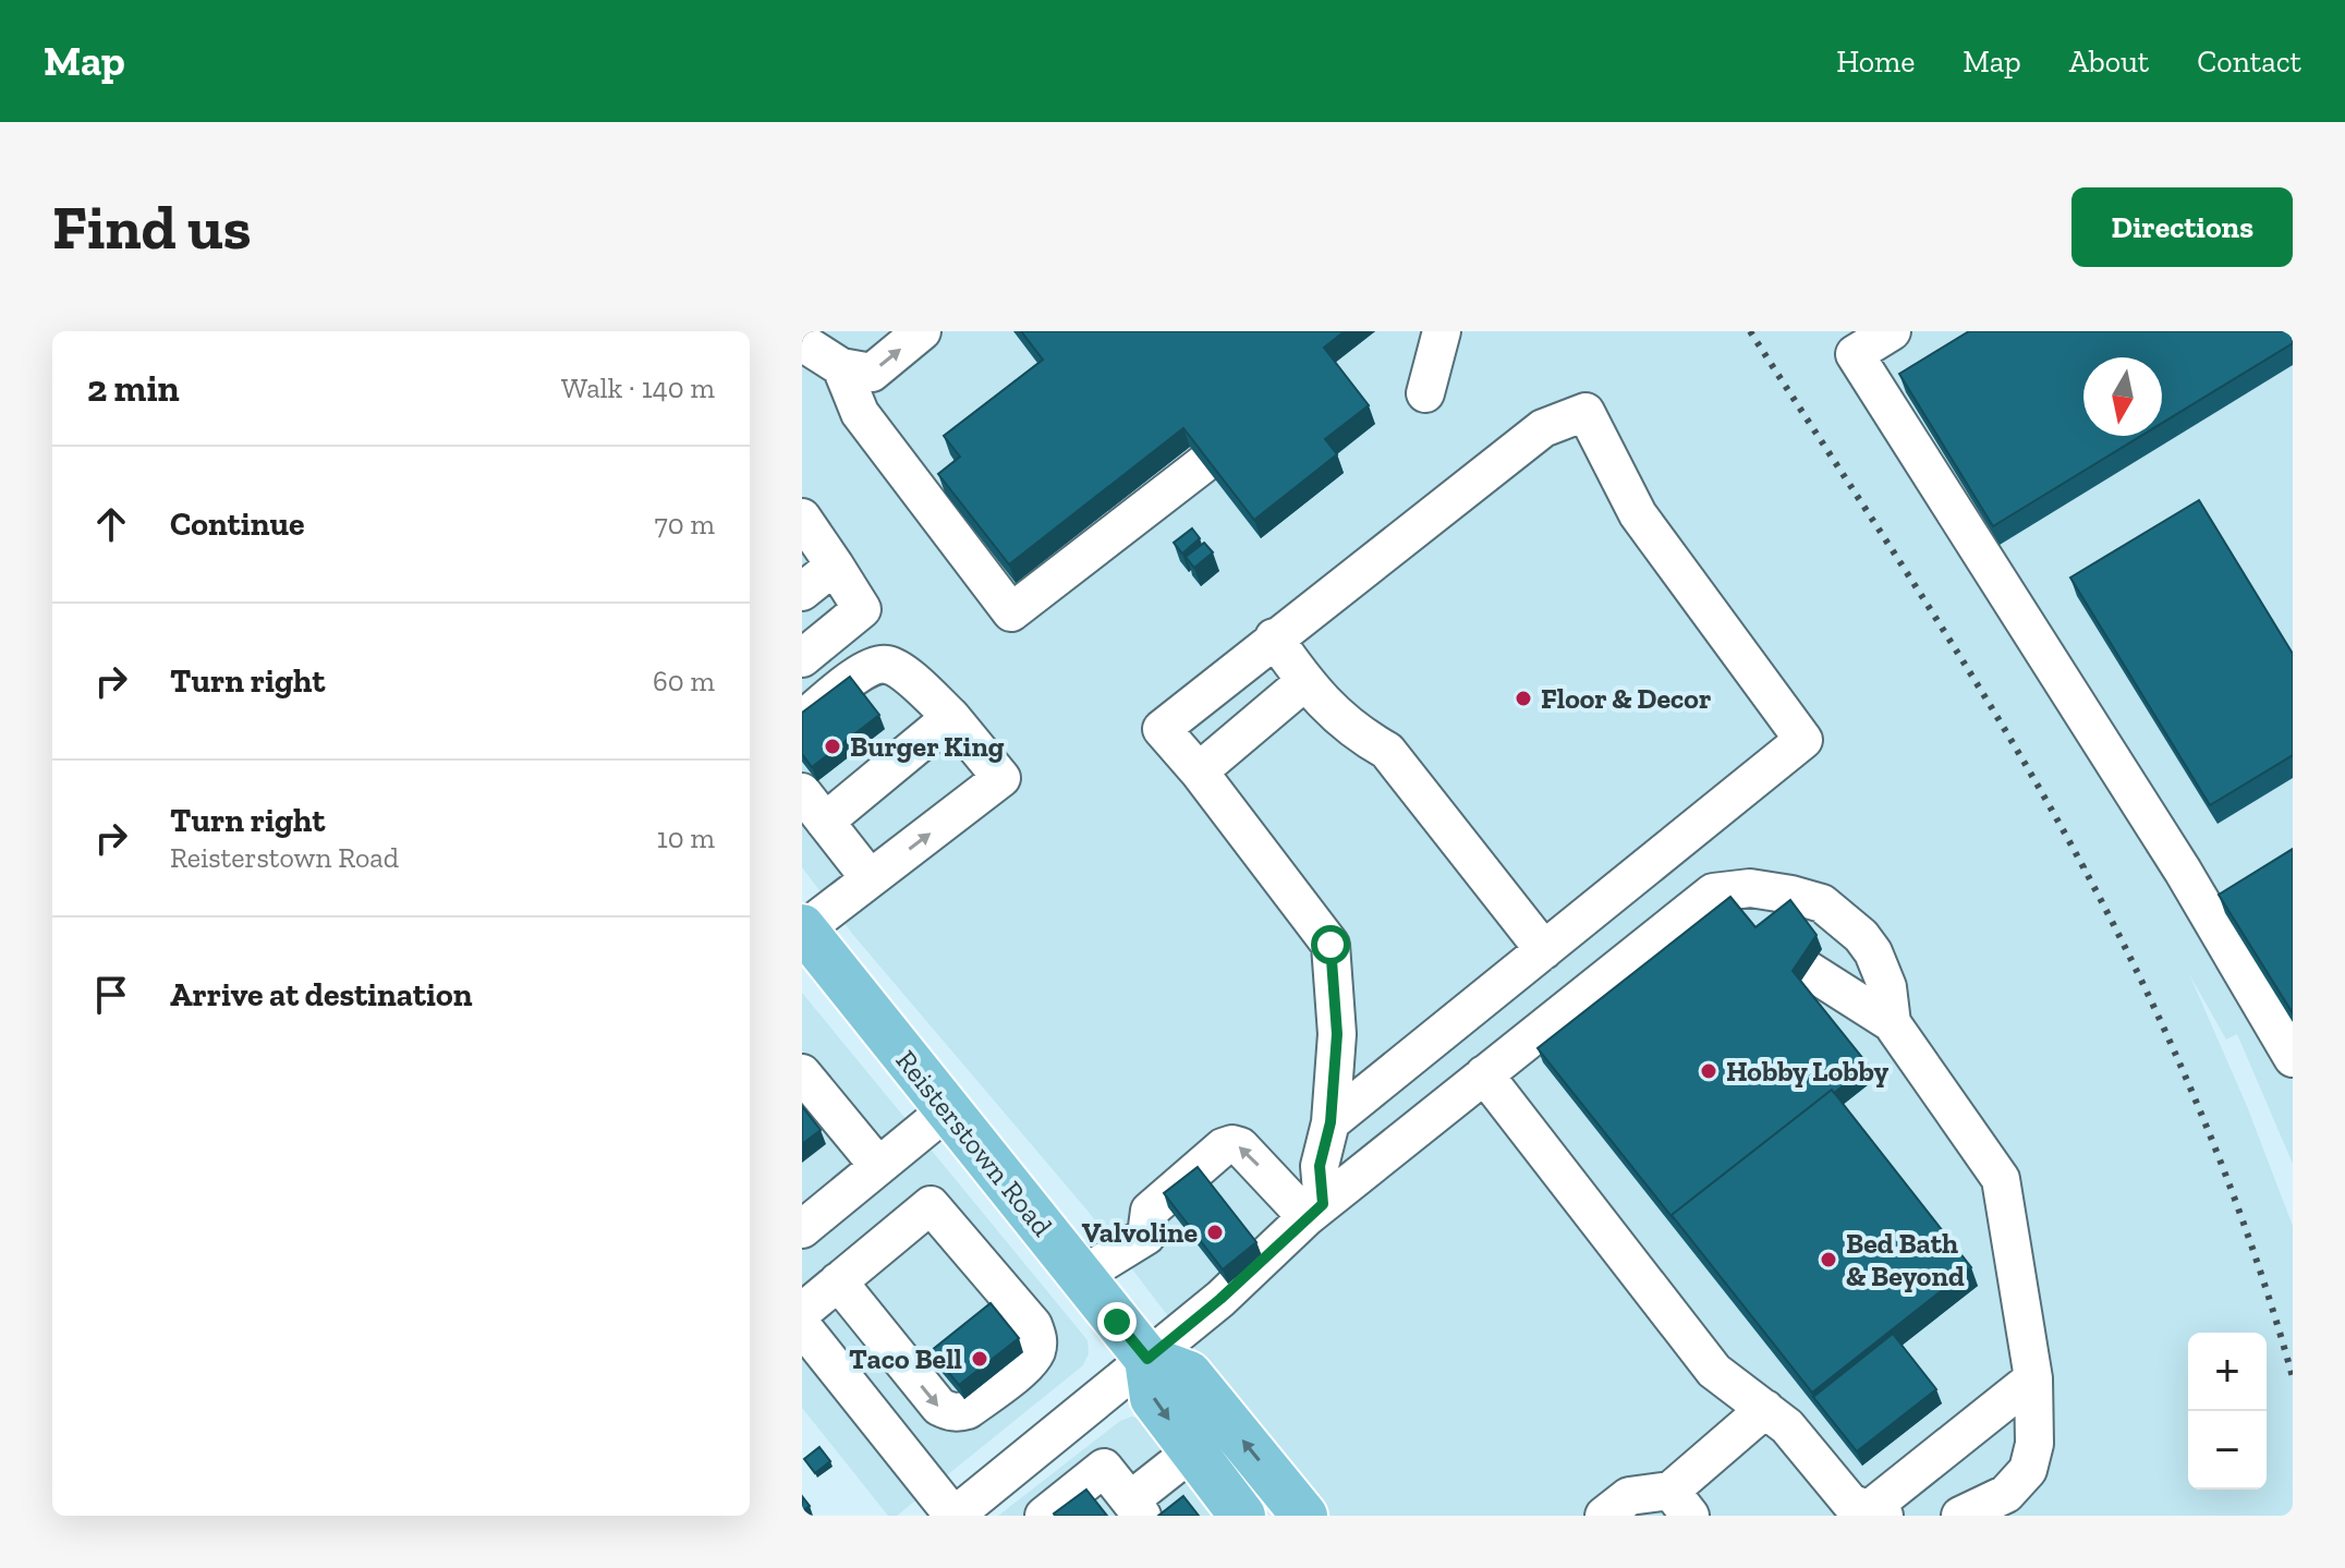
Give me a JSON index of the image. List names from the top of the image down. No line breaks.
{"streets":{"main road":["Reisterstown Road"]},"places":["Floor & Decor","Burger King","Hobby Lobby","Valvoline","Bed Bath & Beyond","Taco Bell"],"north":"bottom","page":{"header":"Map","nav":["Home","Map","About","Contact"],"buttons":"Directions","title":"Find us","heading":["2 min","Walk · 140 m"],"list":[["Continue","70 m"],["Turn right","60 m"],["Turn right","Reisterstown Road","10 m"],"Arrive at destination"],"map_buttons":["+","−"]}}
